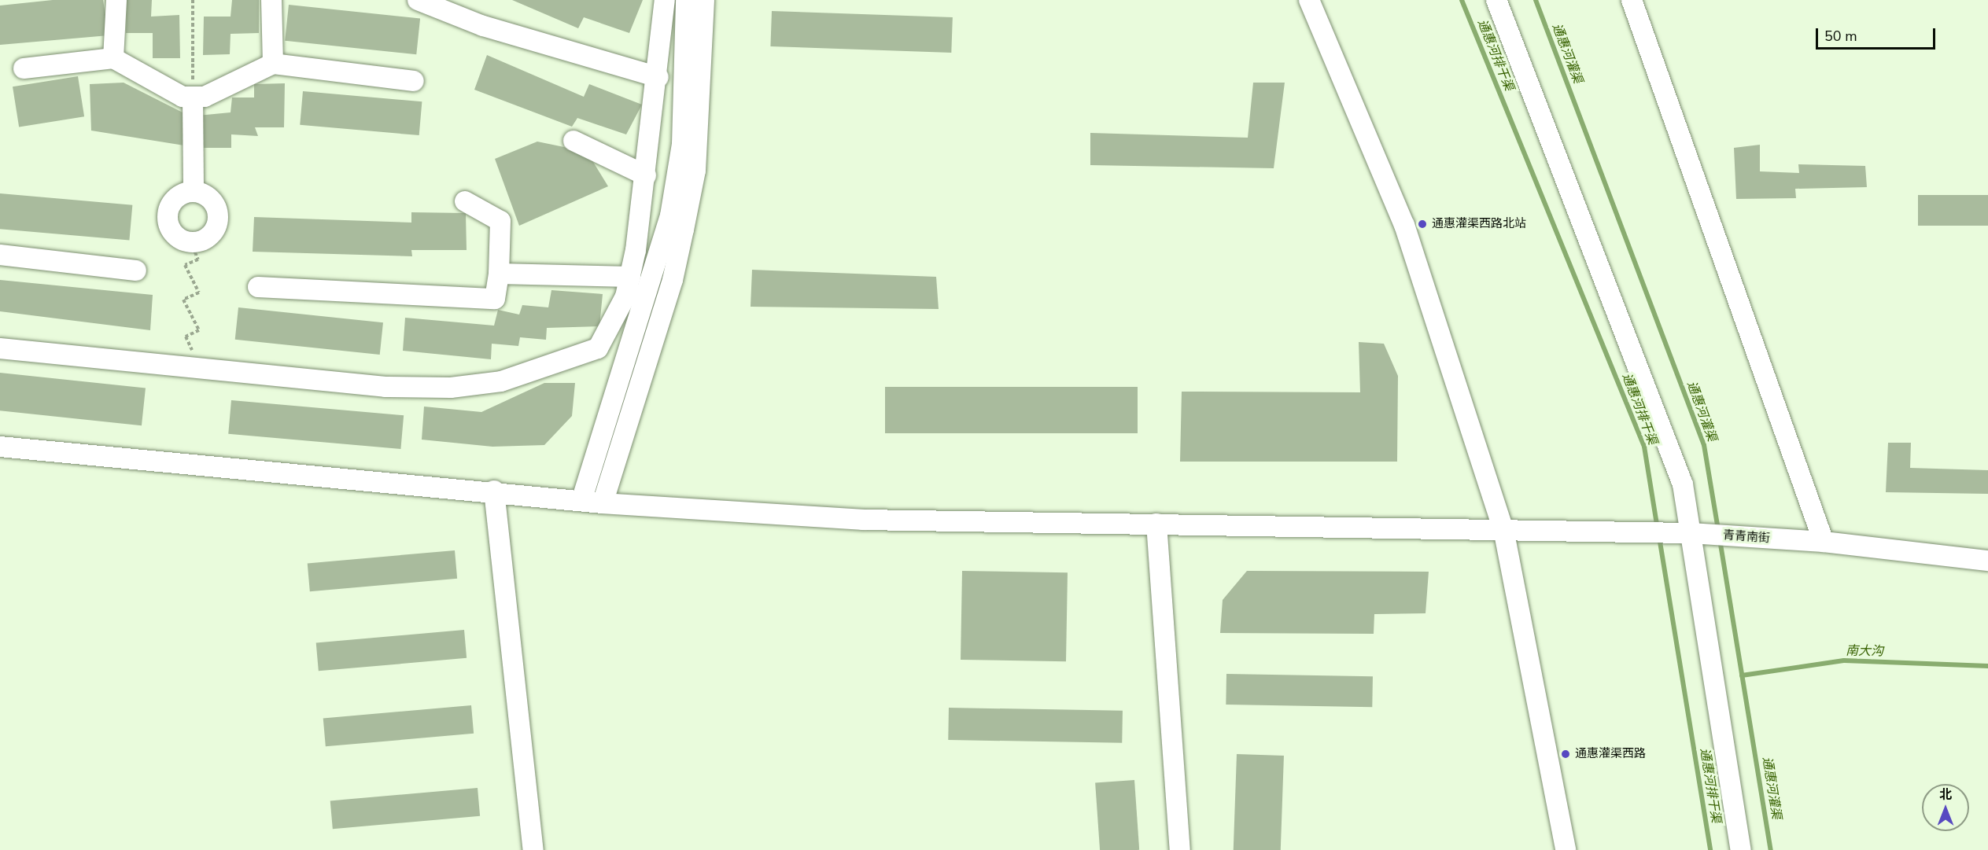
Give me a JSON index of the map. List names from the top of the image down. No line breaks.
{"streets":{"street":["青青南街"]},"water":["通惠河灌渠","通惠河排干渠","南大沟"],"places":["通惠灌渠西路北站","通惠灌渠西路"],"scale_bar":"50 m","north":"top"}
